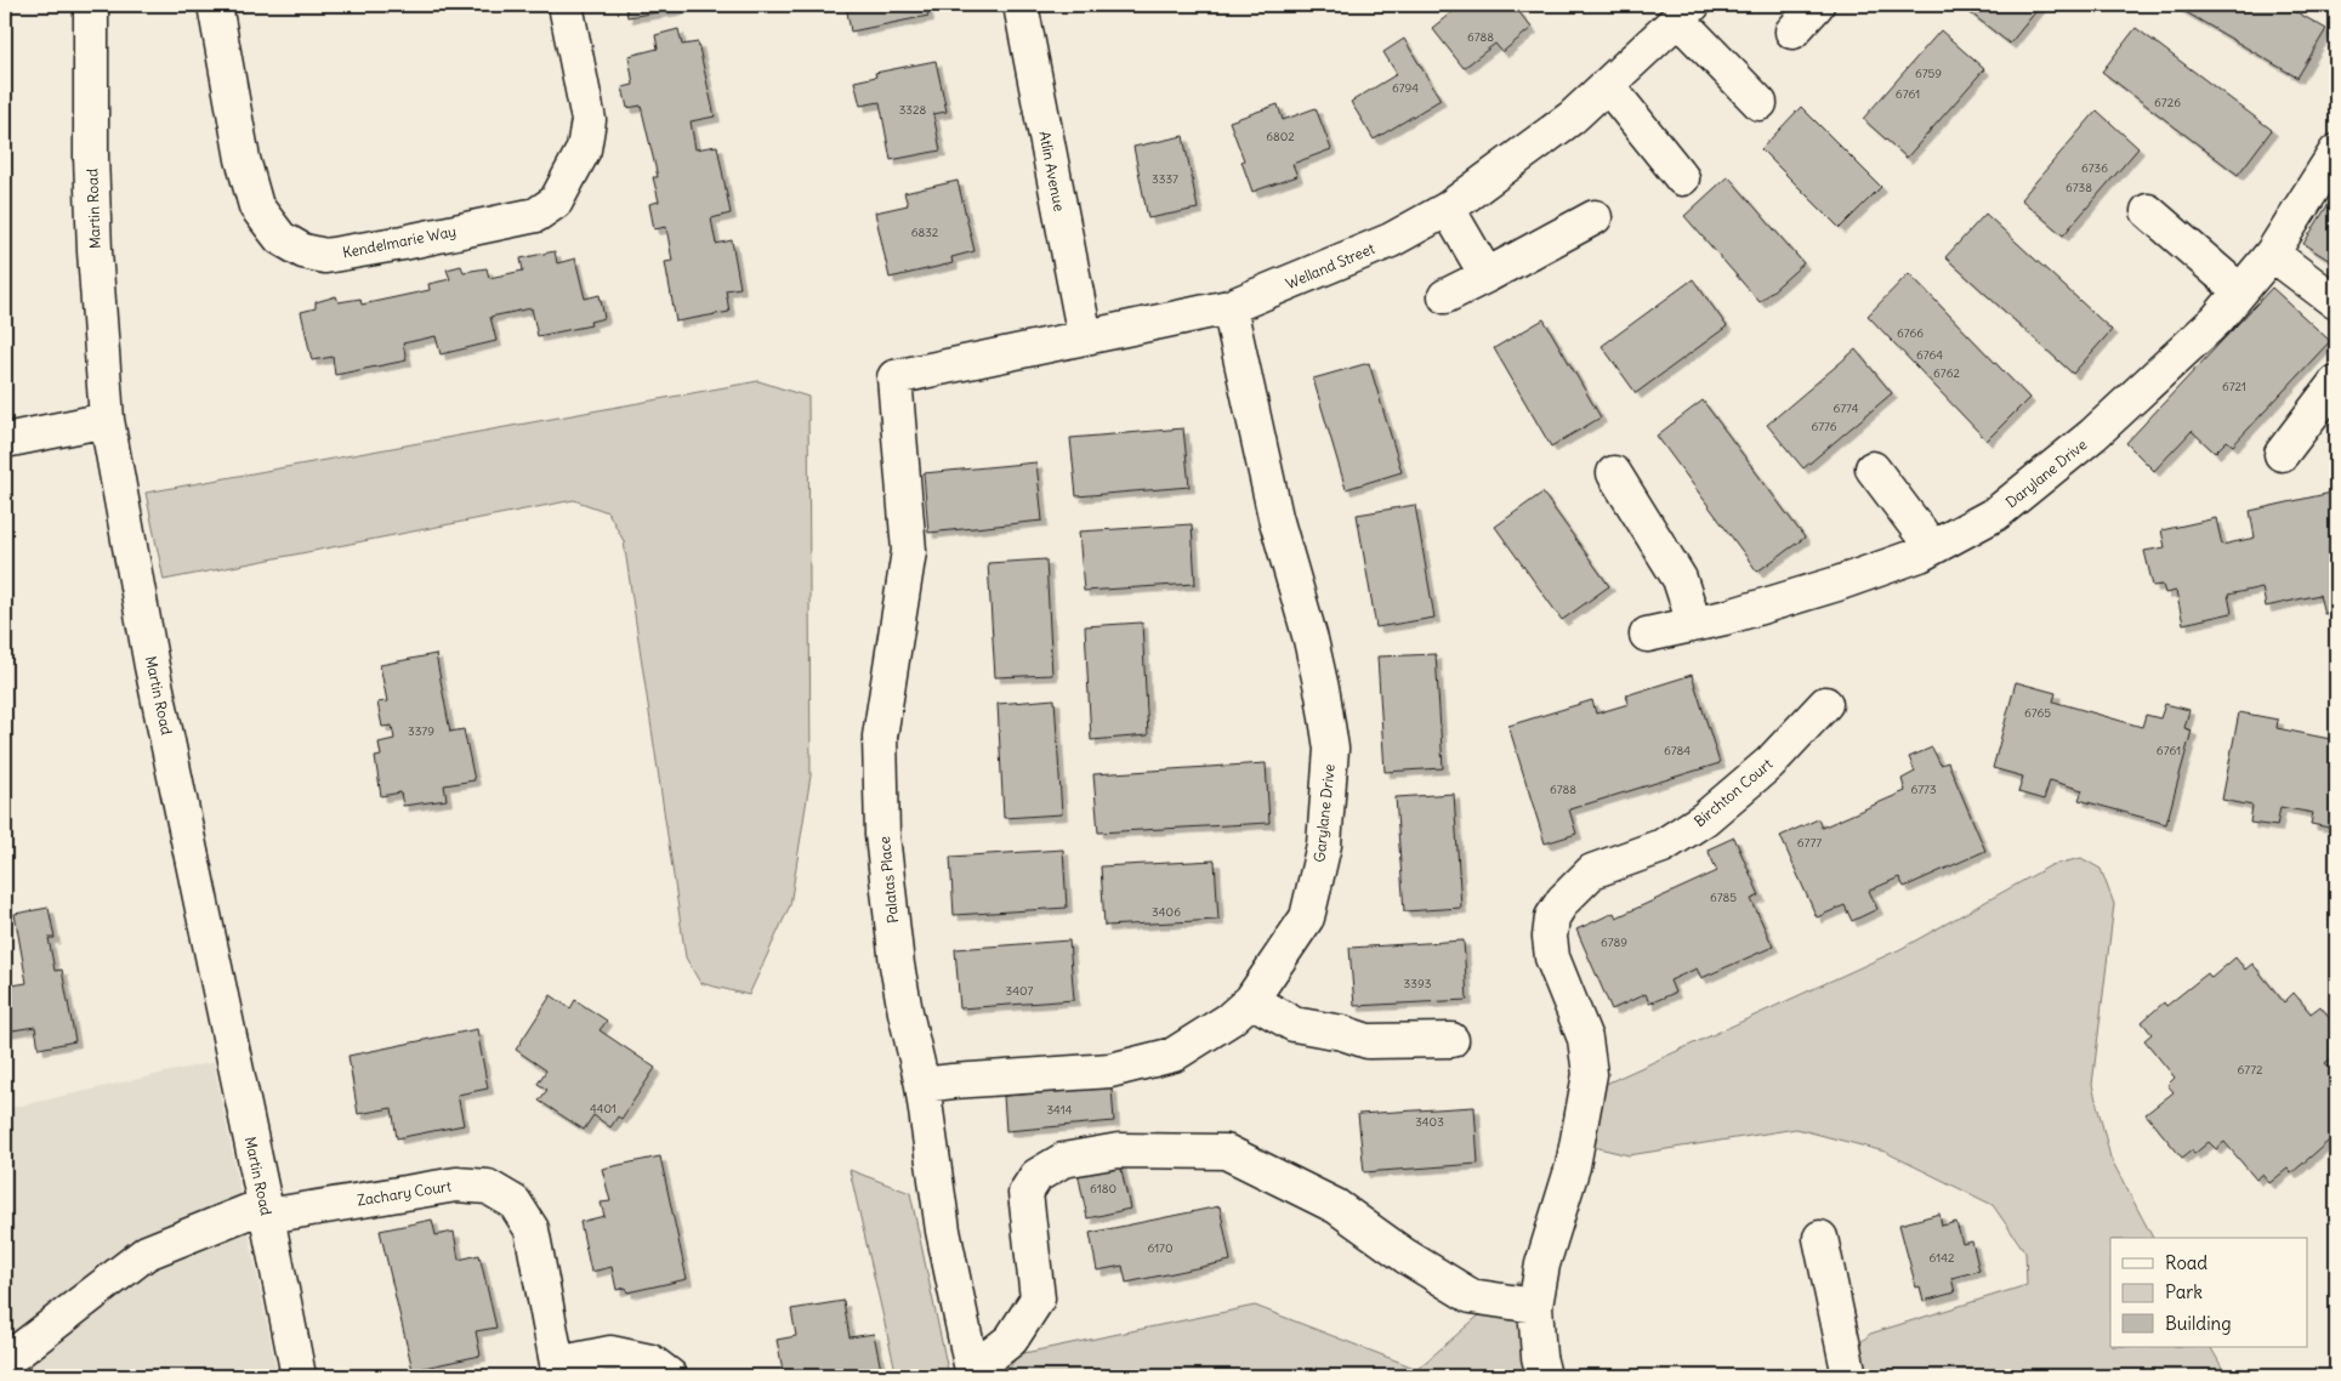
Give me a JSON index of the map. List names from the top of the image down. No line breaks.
{"streets":{"street":["Atlin Avenue","Martin Road","Kendelmarie Way","Welland Street","Darylane Drive","Birchton Court","Garylane Drive","Palatas Place","Zachary Court"]},"crossings":[["Atlin Avenue","Welland Street"],["Martin Road","Zachary Court"],["Welland Street","Garylane Drive"],["Welland Street","Palatas Place"],["Garylane Drive","Palatas Place"]],"house_numbers":["6788","6759","6794","6761","6726","3328","6802","6736","3337","6738","6832","6766","6764","6762","6721","6774","6776","6765","3379","6784","6761","6788","6773","6777","6785","3406","6789","3393","3407","6772","4401","3414","3403","6180","6170","6142"],"legend":["Road","Park","Building"]}
